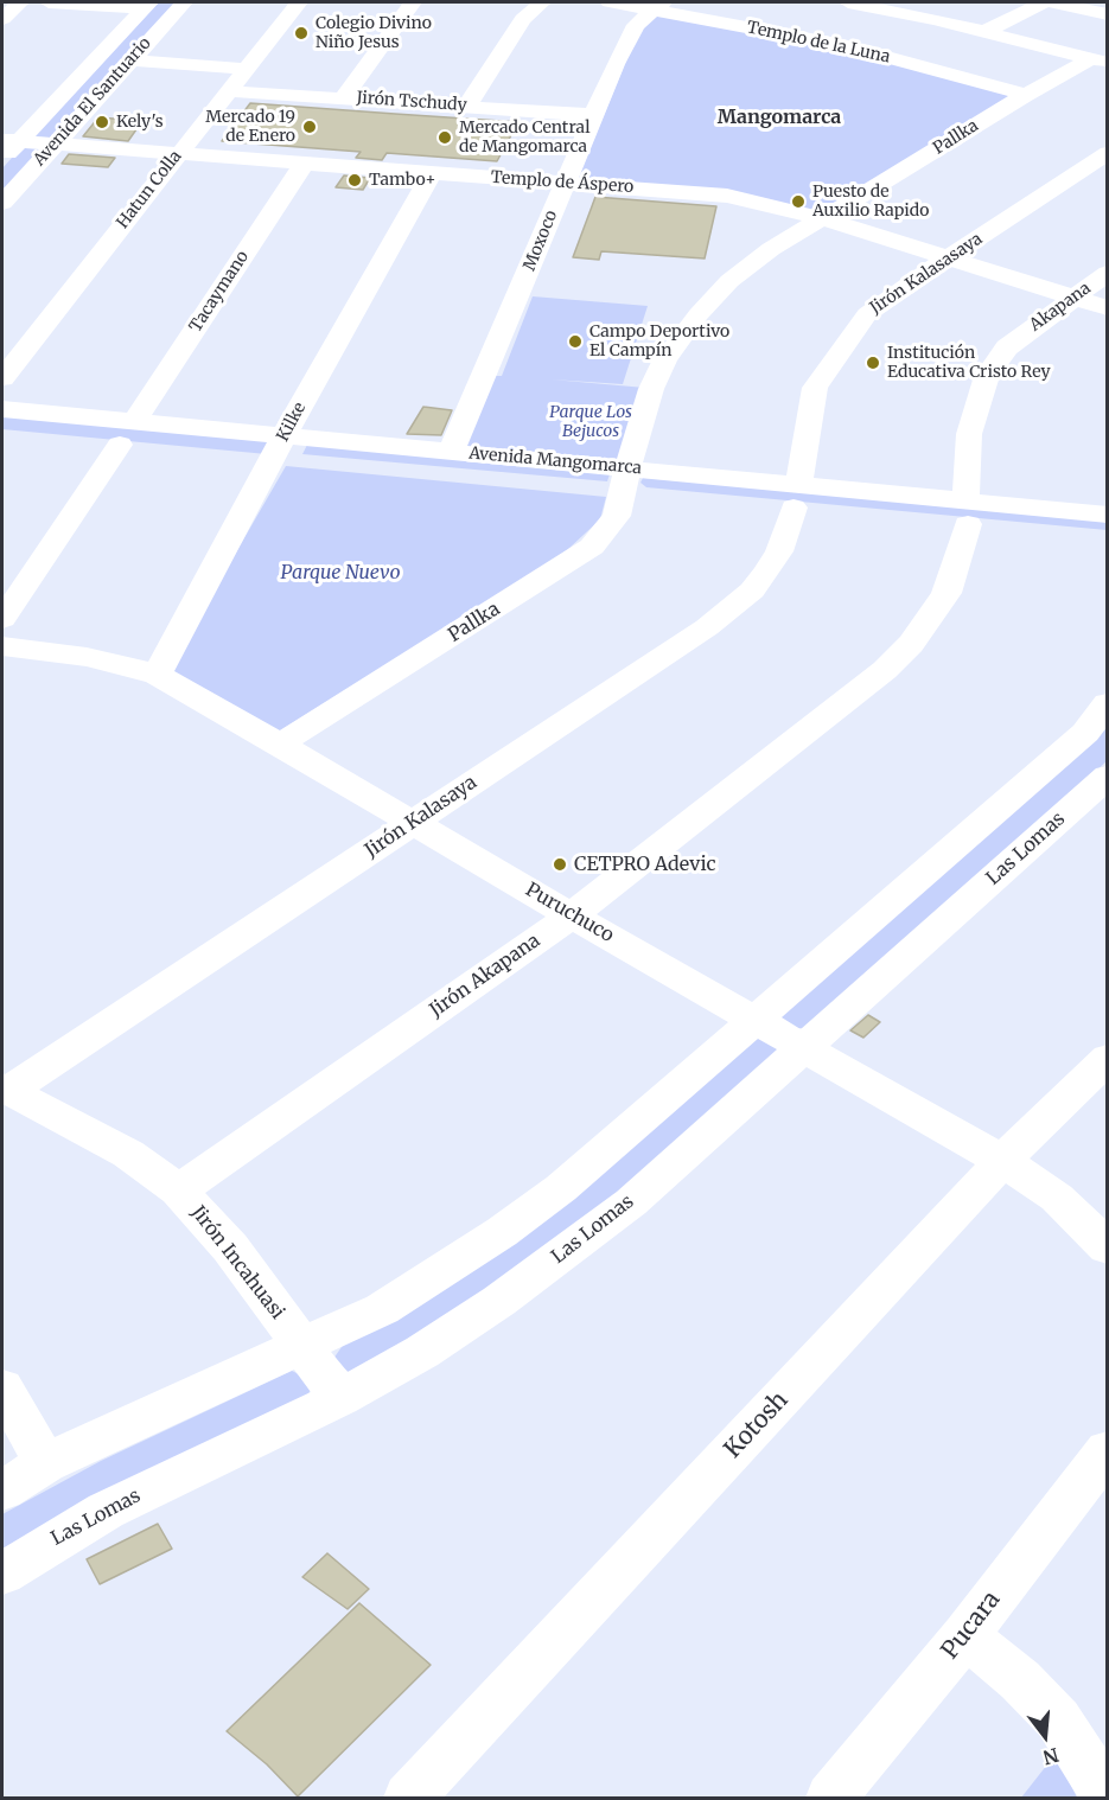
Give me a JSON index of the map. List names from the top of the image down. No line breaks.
{"streets":{"street":["Templo de la Luna","Avenida El Santuario","Jirón Tschudy","Pallka","Templo de Áspero","Hatun Colla","Moxoco","Jirón Kalasasaya","Tacaymano","Akapana","Kilke","Avenida Mangomarca","Jirón Kalasaya","Las Lomas","Puruchuco","Jirón Akapana","Jirón Incahuasi","Kotosh","Pucara"]},"crossings":[["Templo de la Luna","Pallka"],["Templo de la Luna","Moxoco"],["Avenida El Santuario","Templo de Áspero"],["Jirón Tschudy","Hatun Colla"],["Jirón Tschudy","Moxoco"],["Pallka","Templo de Áspero"],["Pallka","Avenida Mangomarca"],["Pallka","Puruchuco"],["Templo de Áspero","Hatun Colla"],["Templo de Áspero","Moxoco"],["Templo de Áspero","Jirón Kalasasaya"],["Templo de Áspero","Tacaymano"],["Templo de Áspero","Akapana"],["Templo de Áspero","Kilke"],["Moxoco","Avenida Mangomarca"],["Jirón Kalasasaya","Avenida Mangomarca"],["Jirón Kalasasaya","Jirón Kalasaya"],["Tacaymano","Avenida Mangomarca"],["Akapana","Avenida Mangomarca"],["Akapana","Jirón Akapana"],["Kilke","Avenida Mangomarca"],["Kilke","Puruchuco"],["Avenida Mangomarca","Jirón Kalasaya"],["Avenida Mangomarca","Jirón Akapana"],["Jirón Kalasaya","Puruchuco"],["Jirón Kalasaya","Jirón Incahuasi"],["Las Lomas","Puruchuco"],["Las Lomas","Jirón Incahuasi"],["Puruchuco","Jirón Akapana"],["Puruchuco","Kotosh"],["Jirón Akapana","Jirón Incahuasi"]],"districts":["Mangomarca"],"parks":["Parque Los Bejucos","Parque Nuevo"],"places":["Colegio Divino Niño Jesus","Kely's","Mercado 19 de Enero","Mercado Central de Mangomarca","Tambo+","Puesto de Auxilio Rapido","Campo Deportivo El Campín","Institución Educativa Cristo Rey","CETPRO Adevic"],"north":"bottom"}
